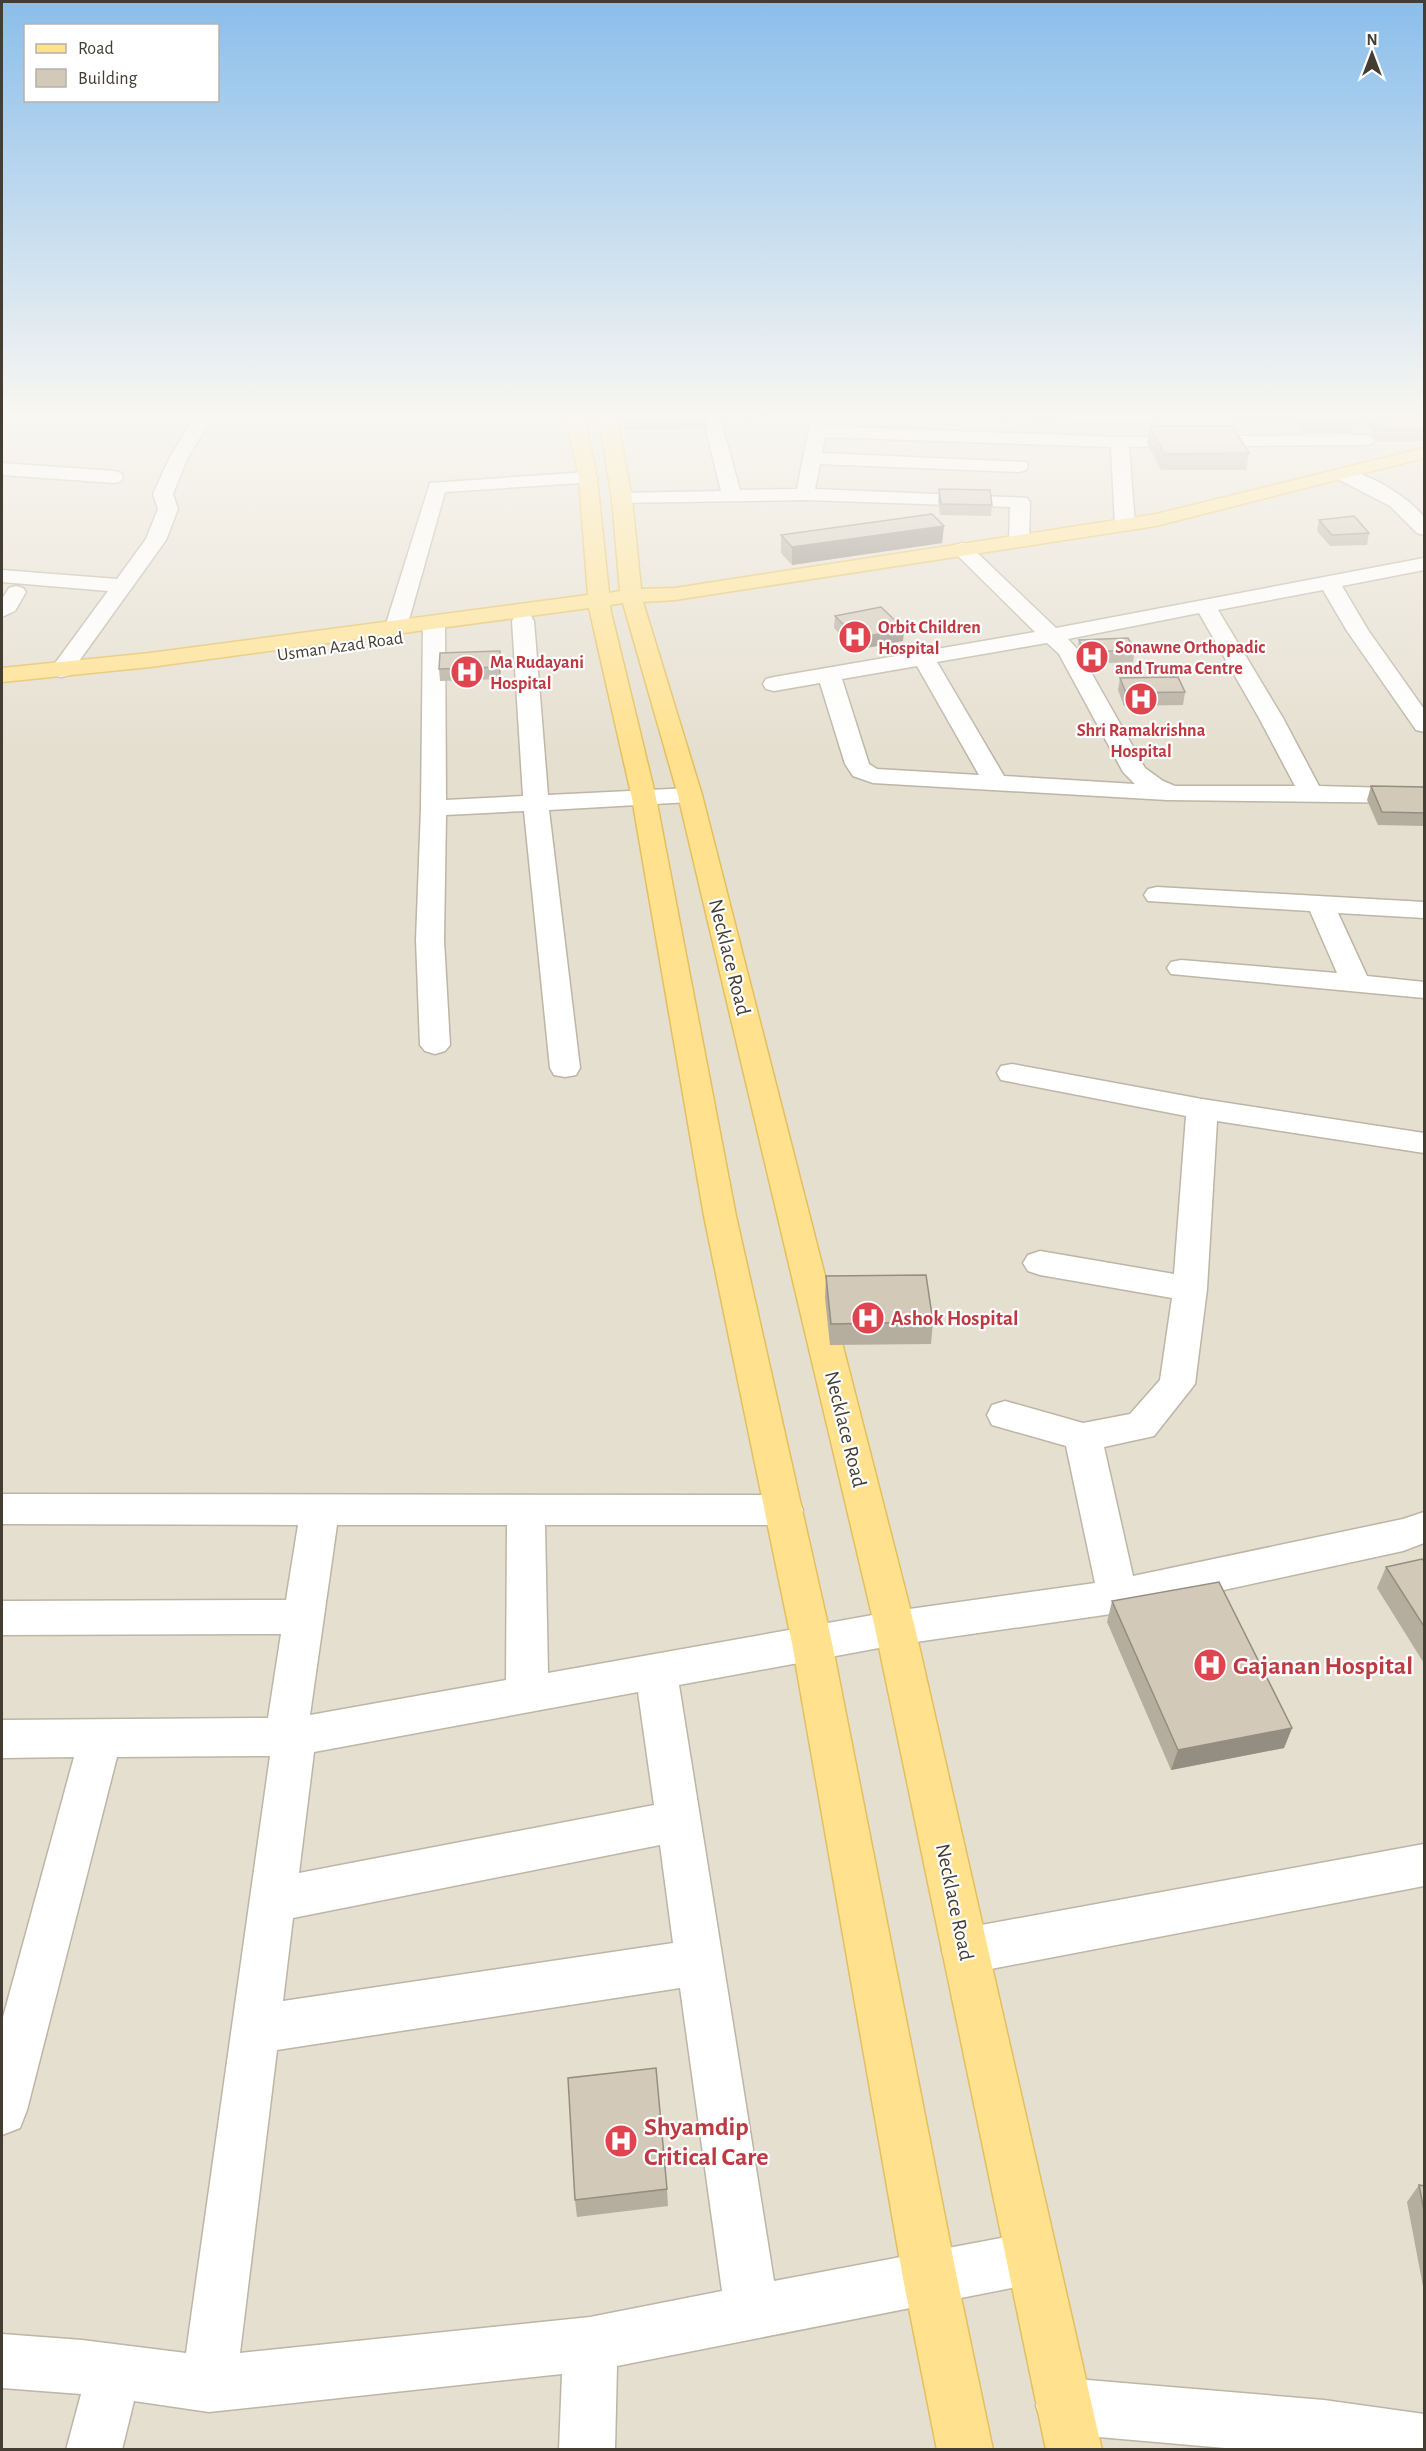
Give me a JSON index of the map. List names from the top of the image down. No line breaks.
{"streets":{"main road":["Usman Azad Road","Necklace Road"]},"crossings":[["Usman Azad Road","Necklace Road"]],"places":{"hospital":["Orbit Children Hospital","Sonawne Orthopadic and Truma Centre","Ma Rudayani Hospital","Shri Ramakrishna Hospital","Ashok Hospital","Gajanan Hospital","Shyamdip Critical Care"]},"legend":["Road","Building"],"north":"top"}
